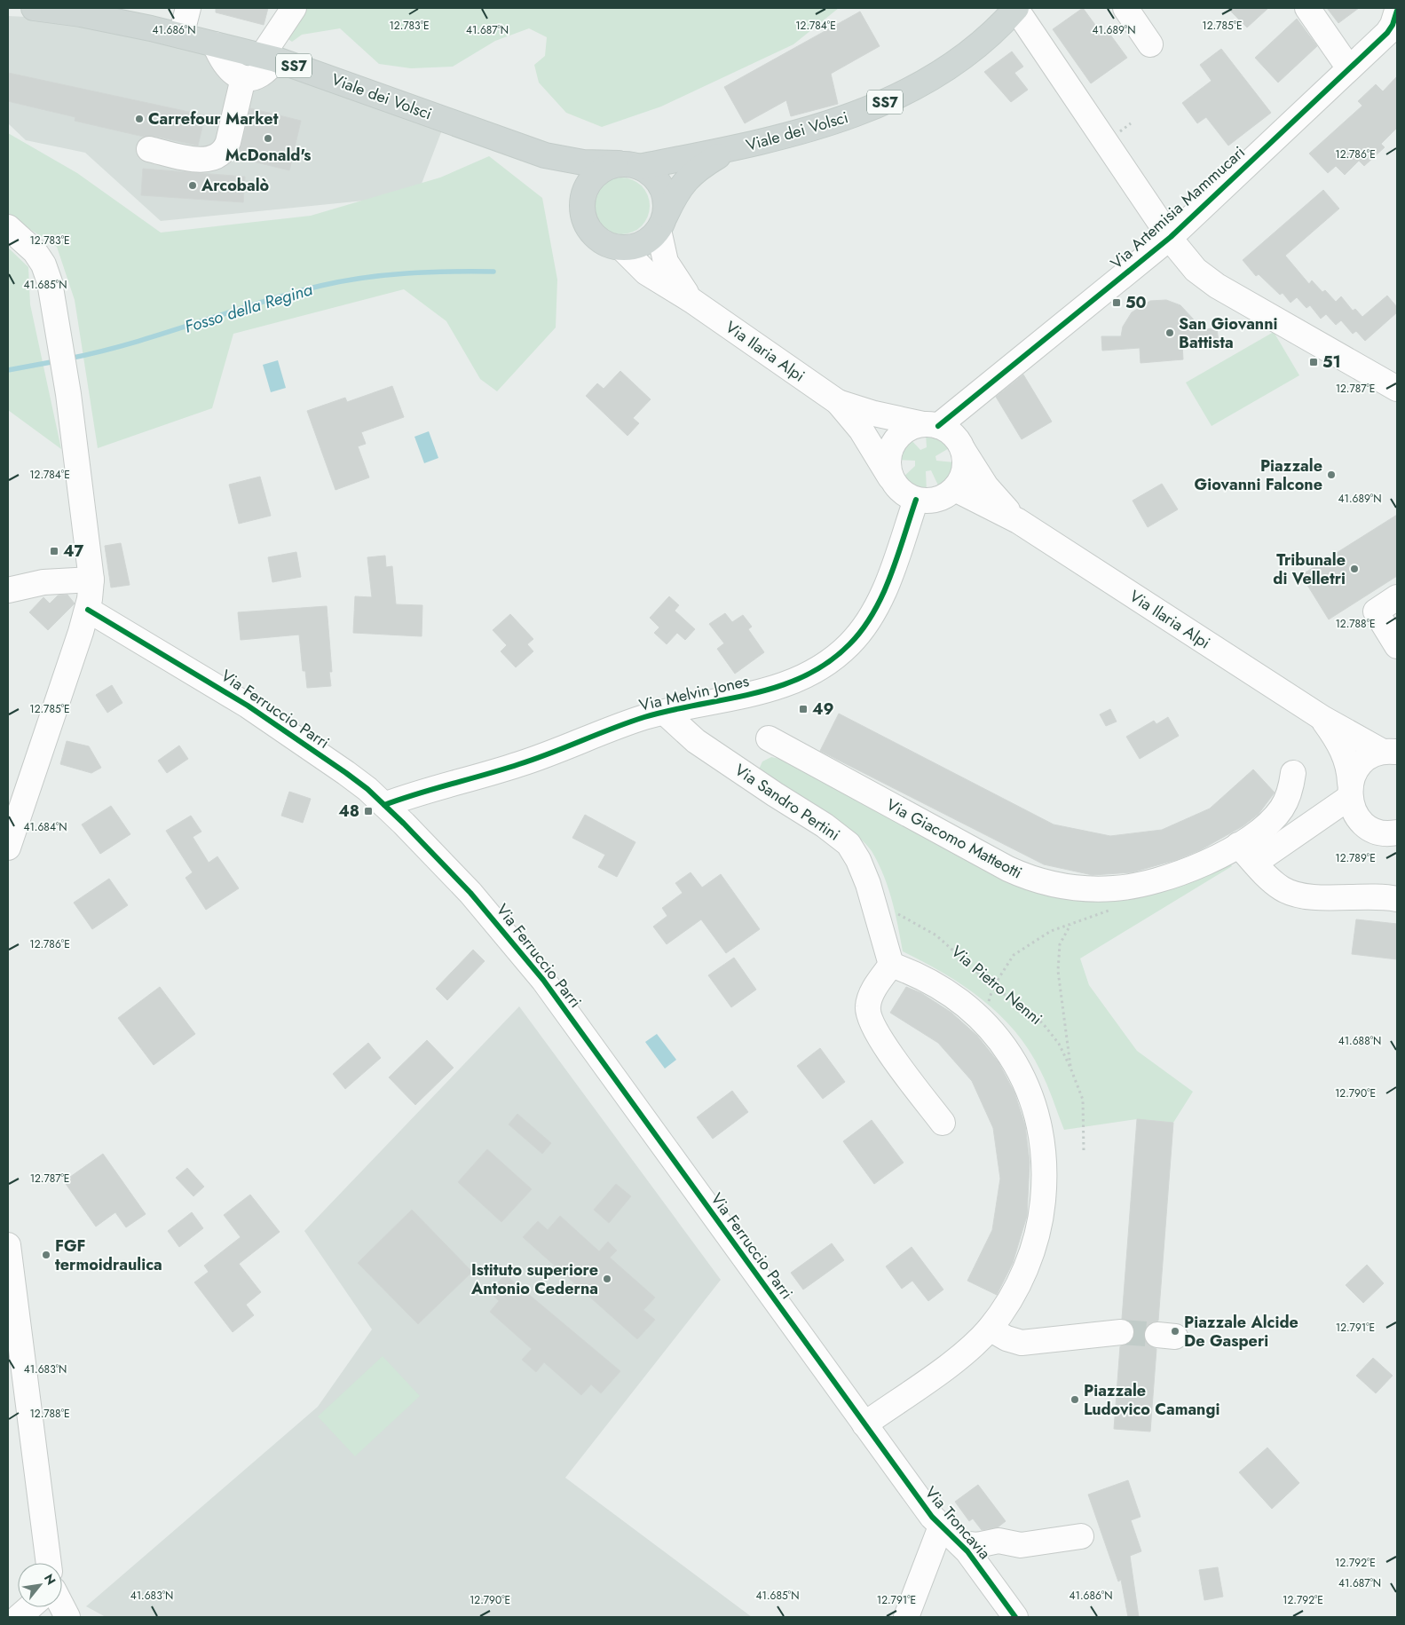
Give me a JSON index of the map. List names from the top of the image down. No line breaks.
{"streets":{"main road":["SS7","Viale dei Volsci"],"street":["Via Artemisia Mammucari","Via Ilaria Alpi","Via Melvin Jones","Via Ferruccio Parri","Via Sandro Pertini","Via Giacomo Matteotti","Via Troncavia"],"path":["Via Pietro Nenni"]},"crossings":[["SS7","Viale dei Volsci"],["SS7","Via Ilaria Alpi"],["Viale dei Volsci","Via Ilaria Alpi"],["Via Artemisia Mammucari","Via Ilaria Alpi"],["Via Artemisia Mammucari","Via Melvin Jones"],["Via Ilaria Alpi","Via Melvin Jones"],["Via Melvin Jones","Via Ferruccio Parri"],["Via Melvin Jones","Via Sandro Pertini"],["Via Ferruccio Parri","Via Troncavia"],["Via Sandro Pertini","Via Pietro Nenni"]],"water":["Fosso della Regina"],"places":{"other":["Carrefour Market","McDonald's","Arcobalò","San Giovanni Battista","Piazzale Giovanni Falcone","Tribunale di Velletri","FGF termoidraulica","Istituto superiore Antonio Cederna","Piazzale Alcide De Gasperi","Piazzale Ludovico Camangi"],"transit":["50","51","47","49","48"]},"north":"top right","coordinates":["12.783°E","12.784°E","12.785°E","41.686°N","41.687°N","41.689°N","12.786°E","41.685°N","12.787°E","12.788°E","41.684°N","12.789°E","41.688°N","12.790°E","12.791°E","41.683°N","12.792°E"]}
